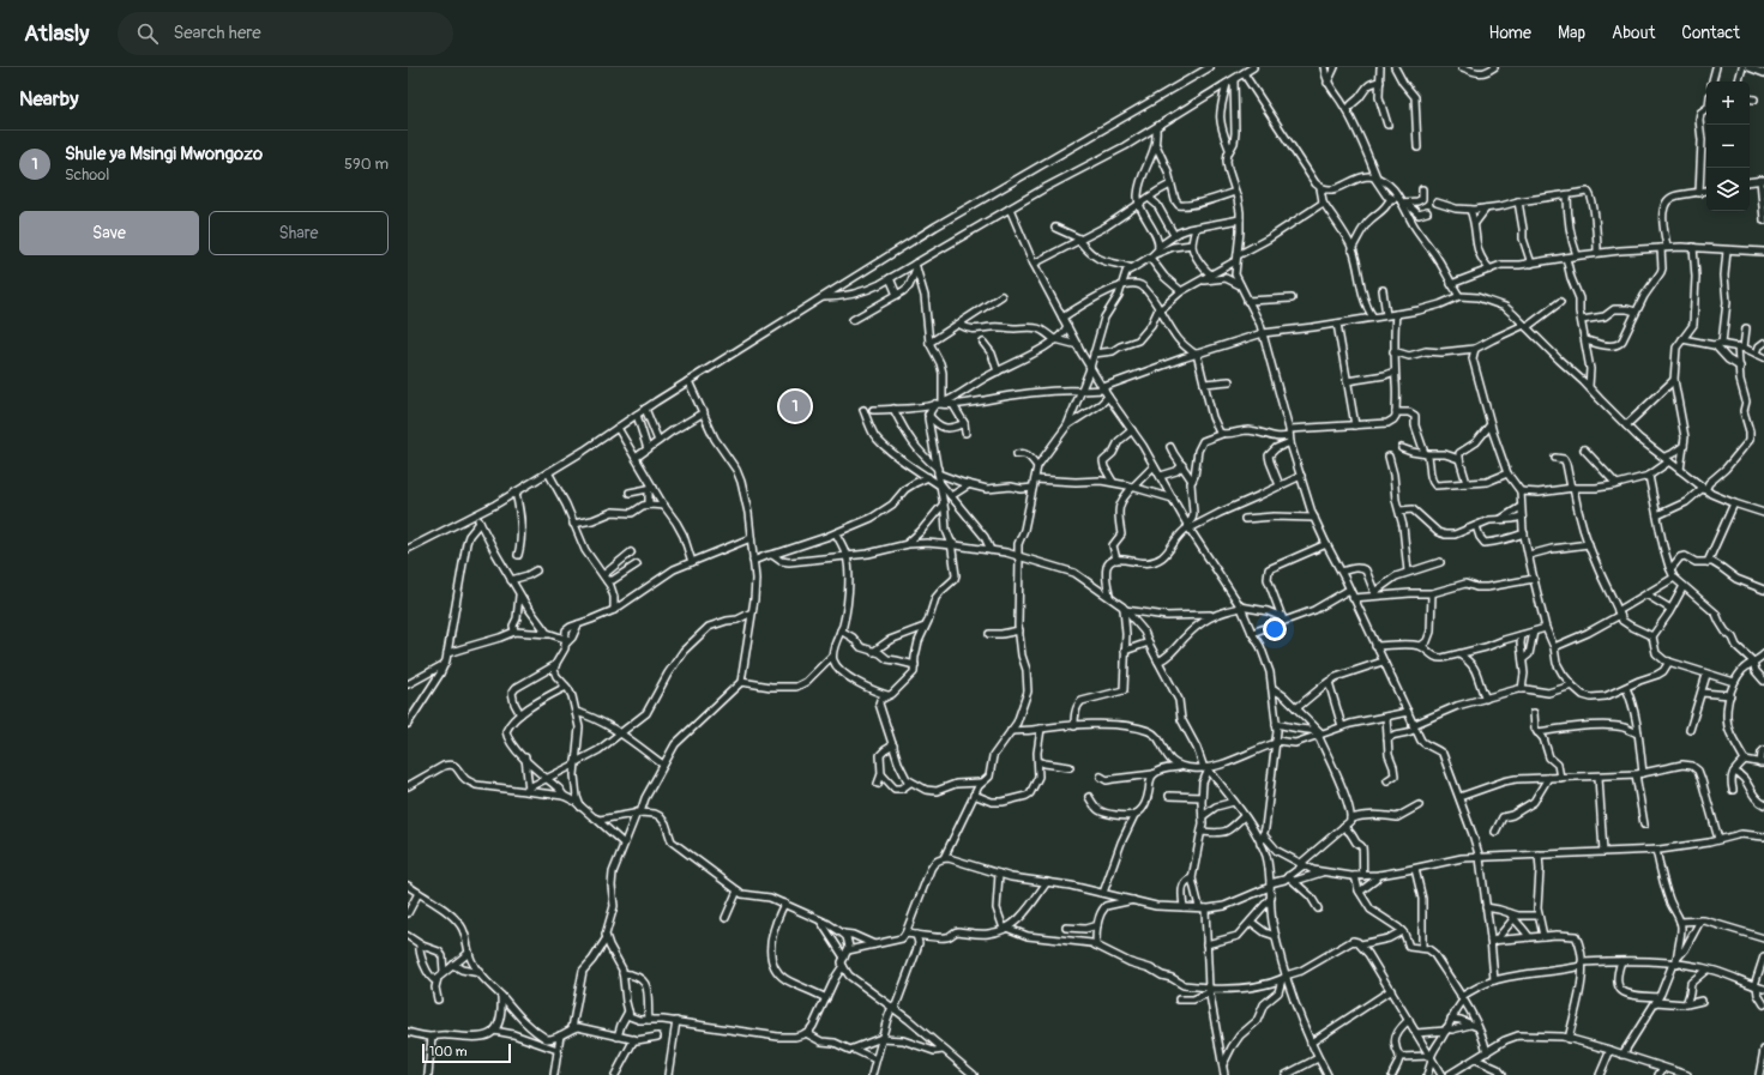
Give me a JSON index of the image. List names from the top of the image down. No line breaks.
{"scale_bar":"100 m","page":{"header":"Atlasly","search":"Search here","nav":["Home","Map","About","Contact"],"heading":"Nearby","map_buttons":["+","−"],"list":[{"mark":"1","name":"Shule ya Msingi Mwongozo","note":"School","value":"590 m"}],"buttons":["Save","Share"],"pins":"1","scale":"100 m"}}
